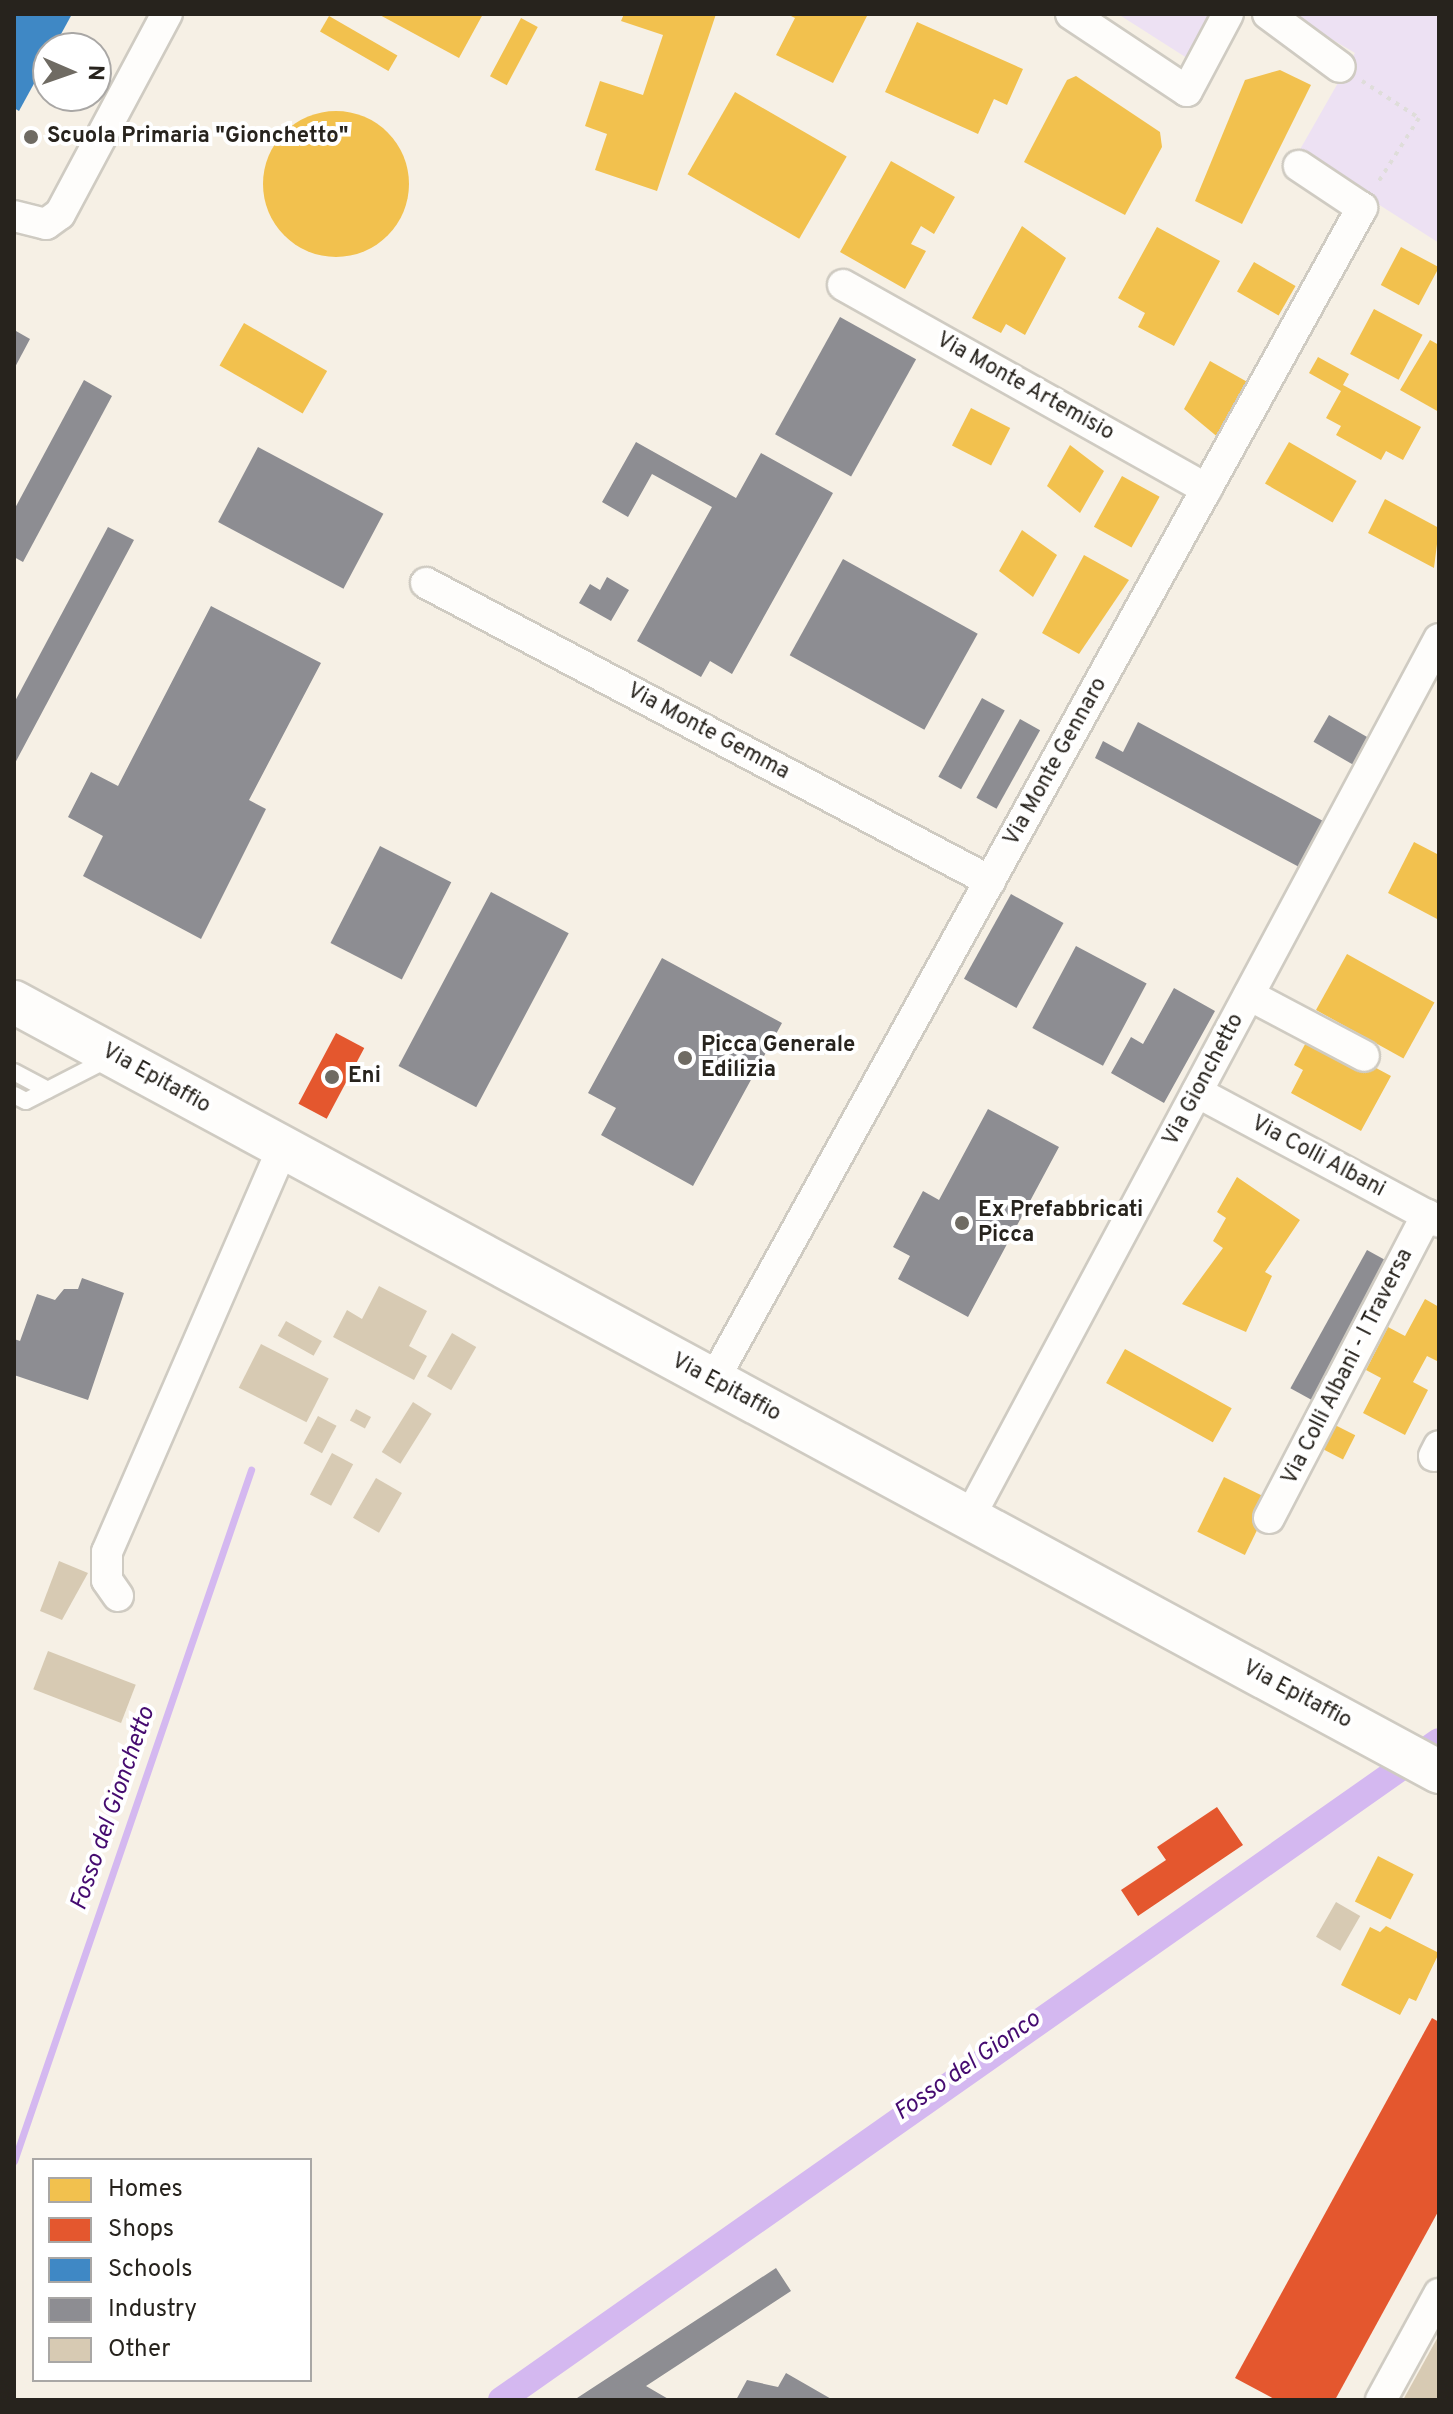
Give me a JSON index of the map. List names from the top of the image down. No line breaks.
{"streets":{"main road":["Via Epitaffio"],"street":["Via Monte Artemisio","Via Monte Gemma","Via Monte Gennaro","Via Gionchetto","Via Colli Albani","Via Colli Albani - I Traversa"]},"crossings":[["Via Monte Artemisio","Via Monte Gennaro"],["Via Monte Gemma","Via Monte Gennaro"],["Via Monte Gennaro","Via Epitaffio"],["Via Epitaffio","Via Gionchetto"],["Via Gionchetto","Via Colli Albani"],["Via Colli Albani","Via Colli Albani - I Traversa"]],"water":["Fosso del Gionchetto","Fosso del Gionco"],"places":["Scuola Primaria \"Gionchetto\"","Picca Generale Edilizia","Eni","Ex Prefabbricati Picca"],"legend":["Homes","Shops","Schools","Industry","Other"],"north":"right"}
